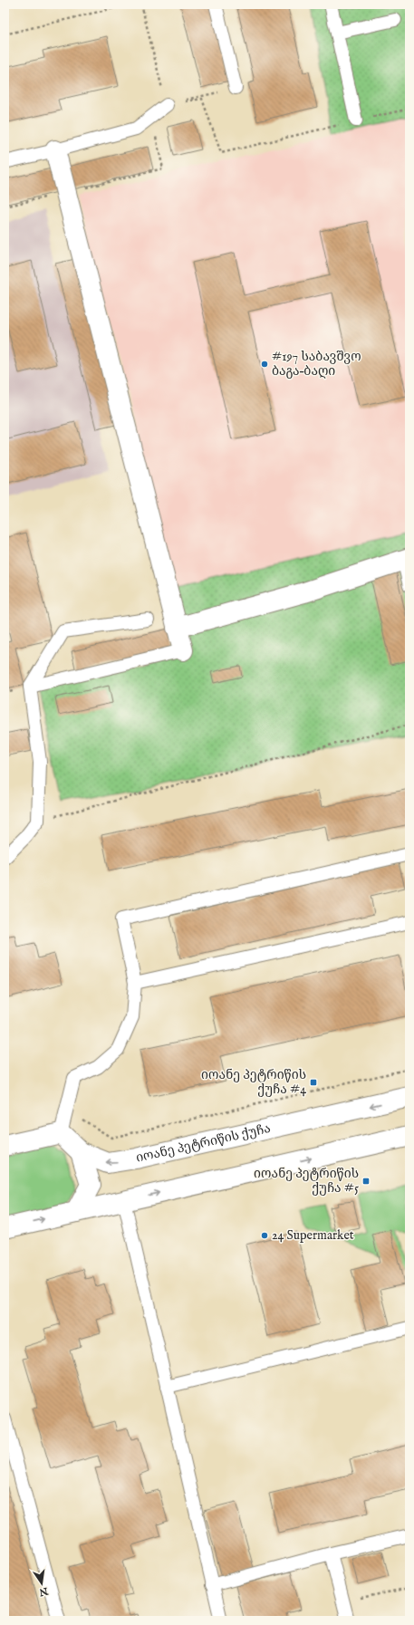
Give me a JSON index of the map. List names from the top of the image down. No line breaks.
{"streets":{"street":["იოანე პეტრიწის ქუჩა"]},"places":{"other":["#197 საბავშვო ბაგა–ბაღი","24 Supermarket"],"transit":["იოანე პეტრიწის ქუჩა #4","იოანე პეტრიწის ქუჩა #5"]},"north":"bottom"}
